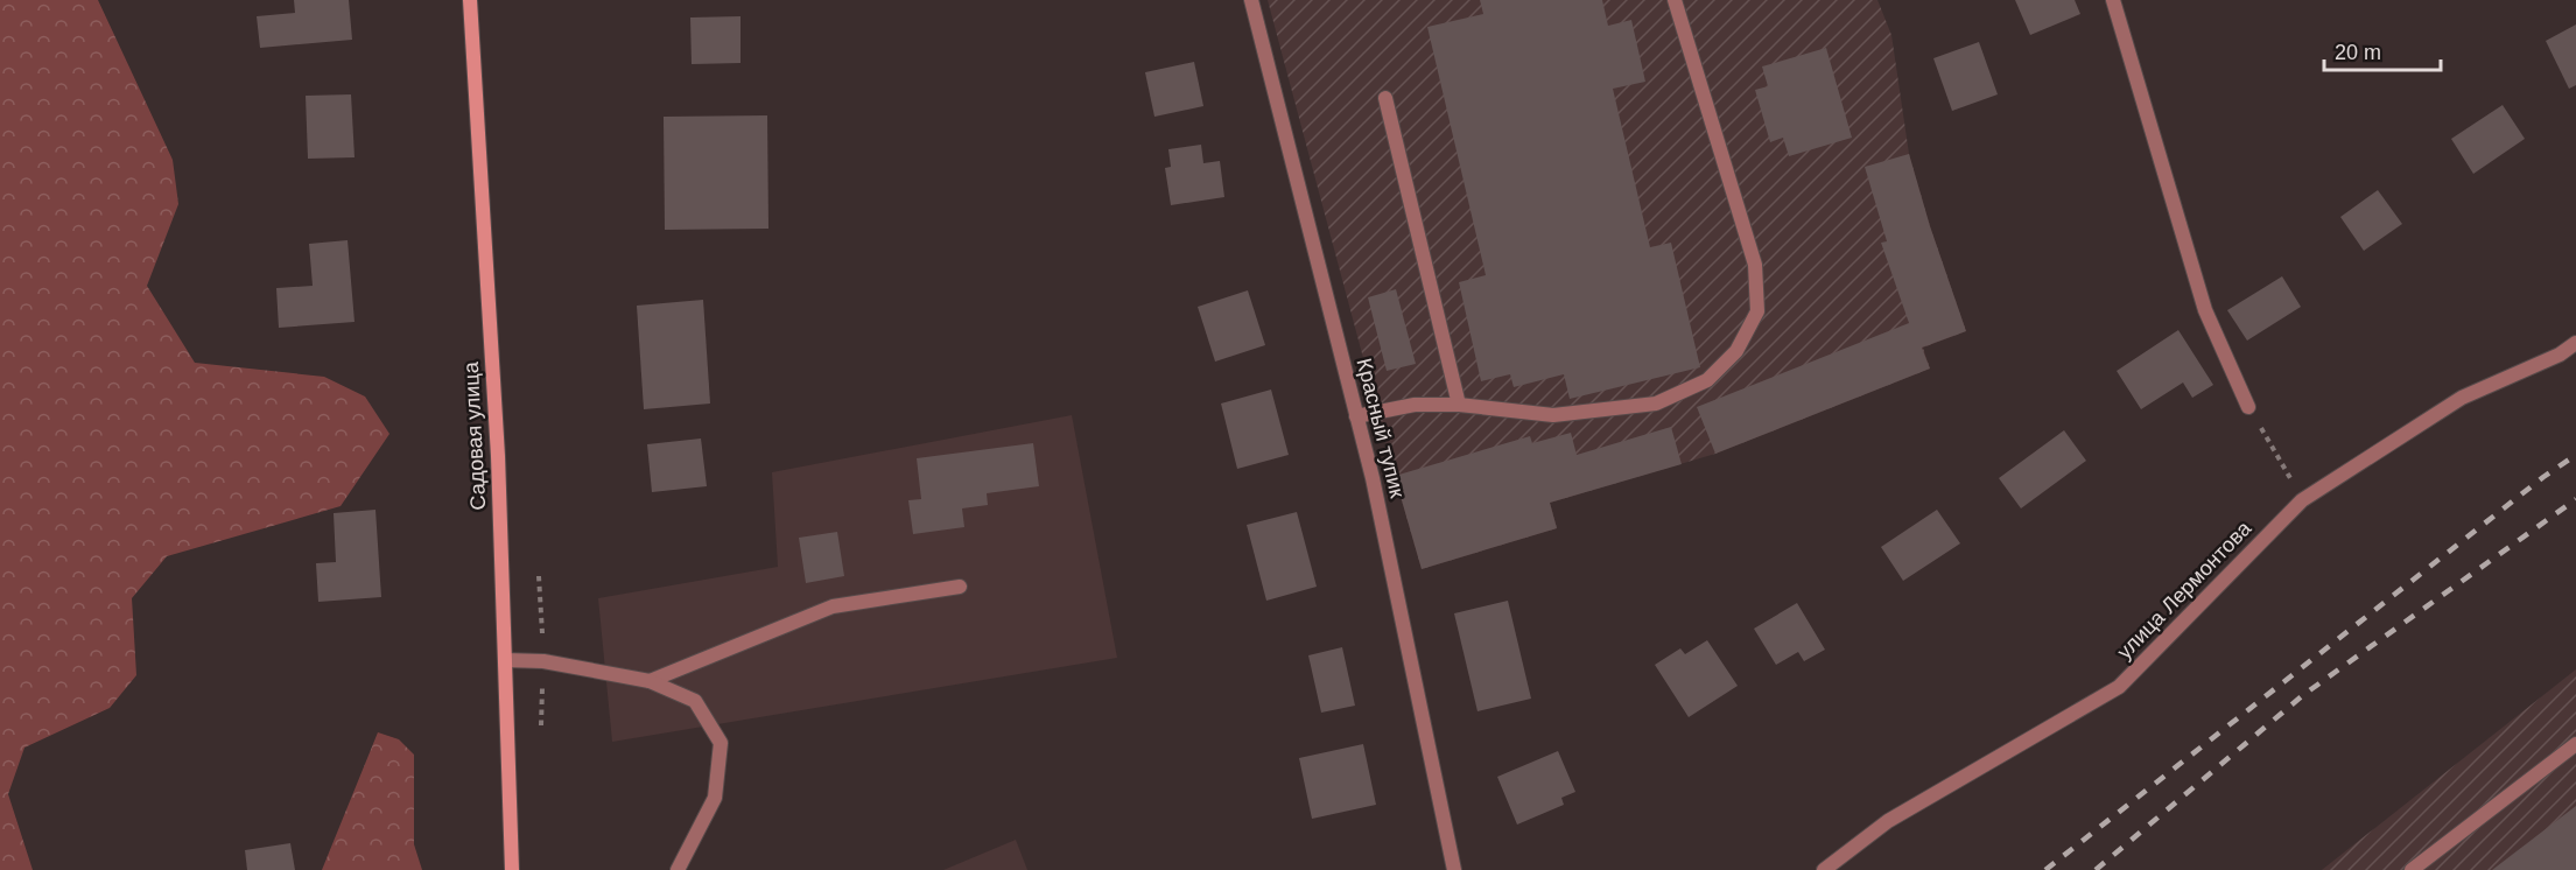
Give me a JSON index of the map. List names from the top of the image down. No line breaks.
{"streets":{"main road":["Садовая улица"],"street":["Красный тупик","улица Лермонтова"]},"scale_bar":"20 m"}
